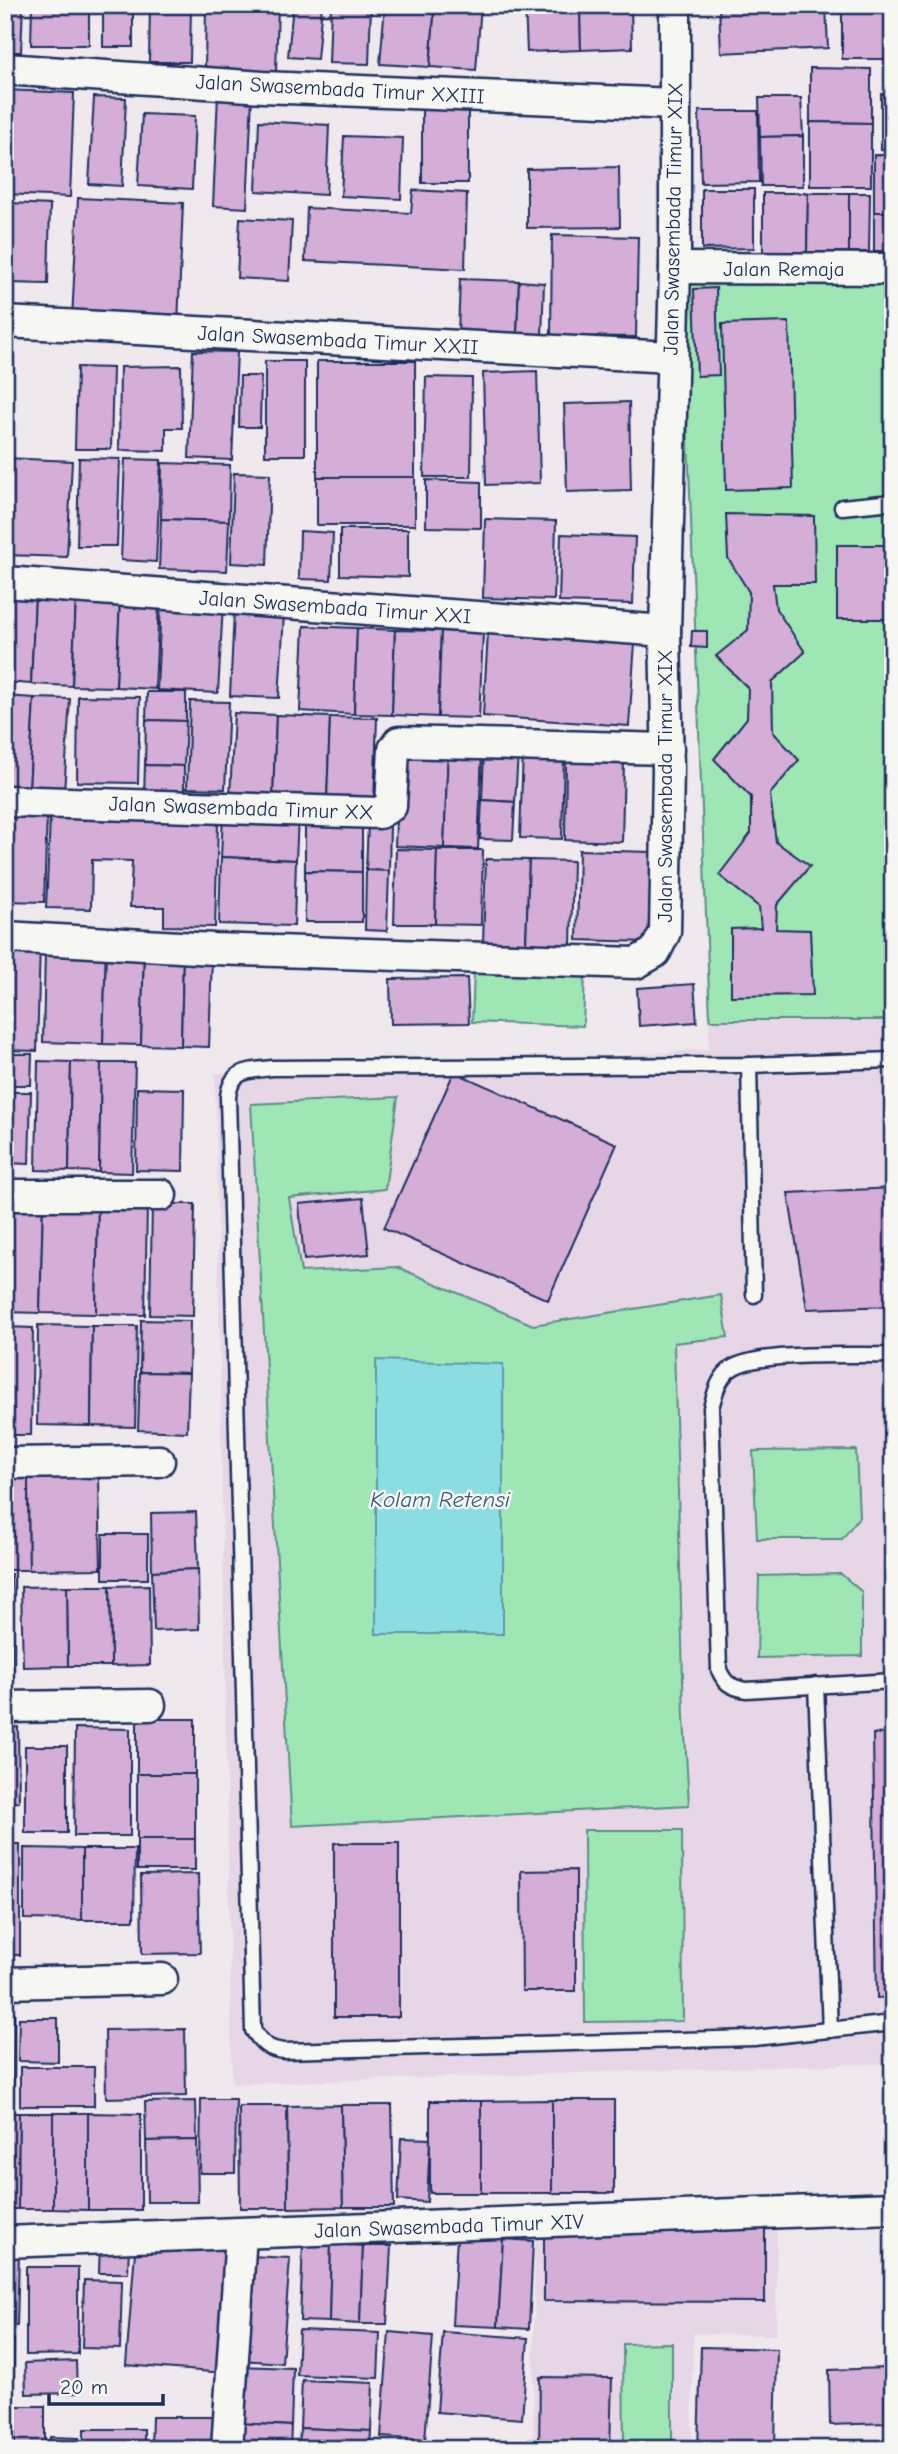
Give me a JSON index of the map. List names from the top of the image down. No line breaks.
{"streets":{"street":["Jalan Swasembada Timur XXIII","Jalan Swasembada Timur XIX","Jalan Remaja","Jalan Swasembada Timur XXII","Jalan Swasembada Timur XXI","Jalan Swasembada Timur XX","Jalan Swasembada Timur XIV"]},"crossings":[["Jalan Swasembada Timur XXIII","Jalan Swasembada Timur XIX"],["Jalan Swasembada Timur XIX","Jalan Remaja"],["Jalan Swasembada Timur XIX","Jalan Swasembada Timur XXII"],["Jalan Swasembada Timur XIX","Jalan Swasembada Timur XXI"],["Jalan Swasembada Timur XIX","Jalan Swasembada Timur XX"]],"water":["Kolam Retensi"],"scale_bar":"20 m"}
